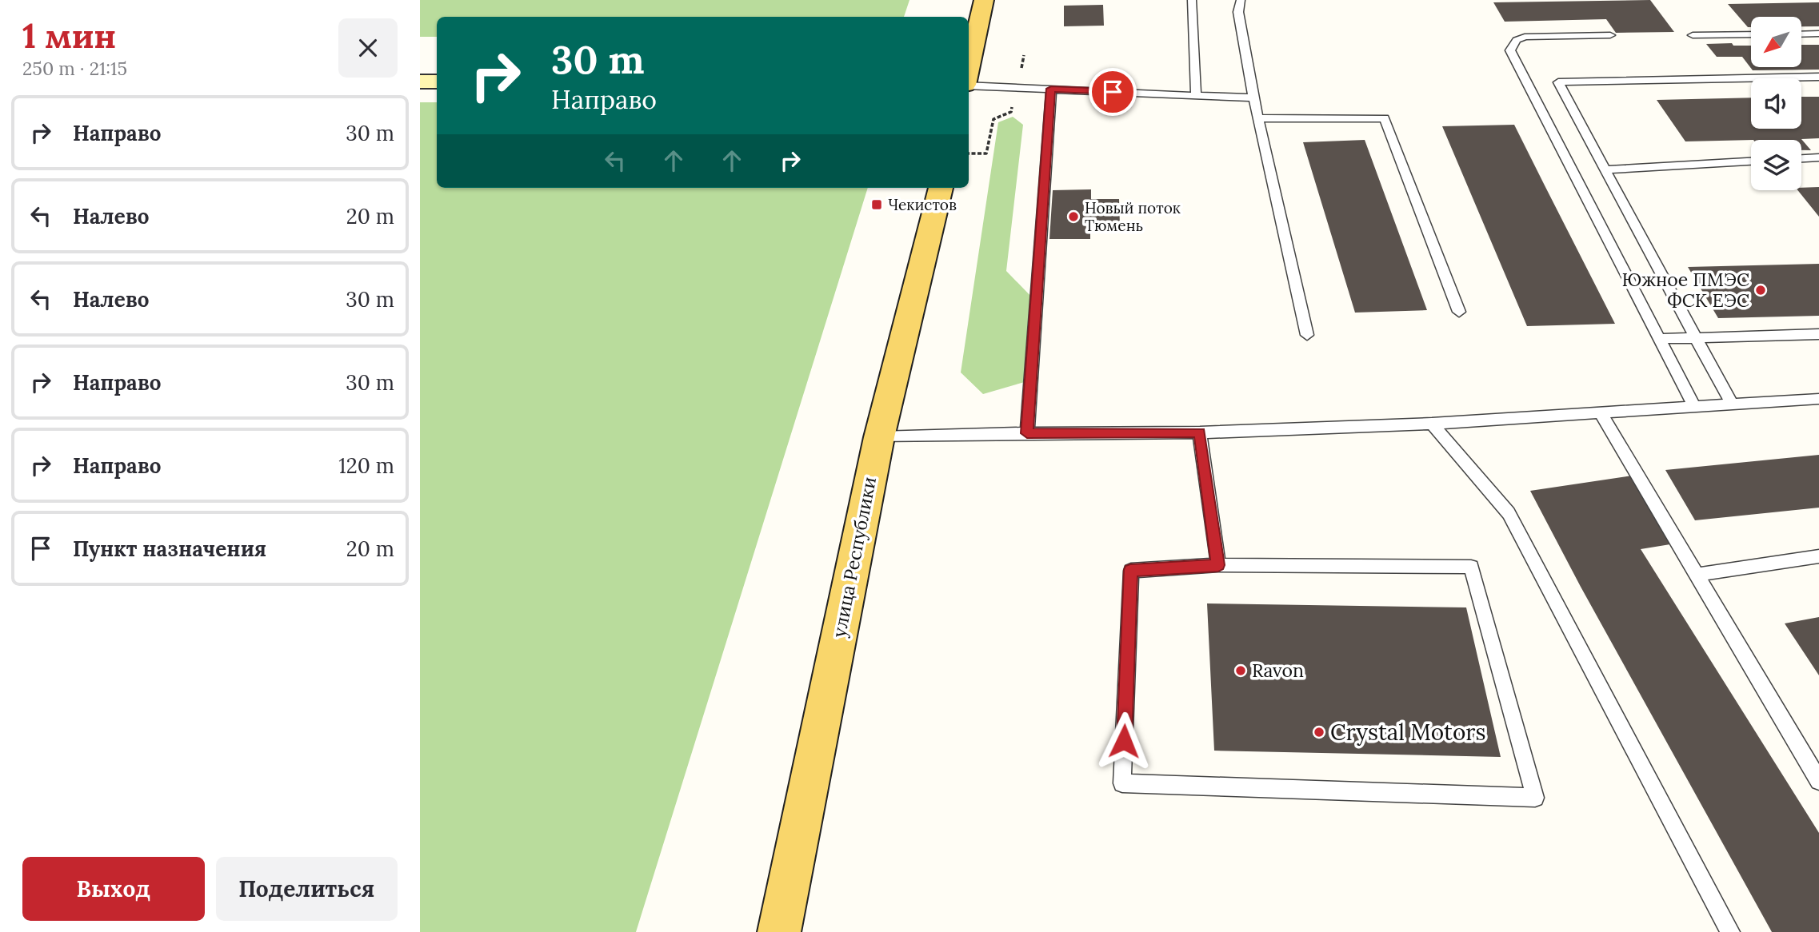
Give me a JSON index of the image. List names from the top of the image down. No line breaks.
{"streets":{"main road":["улица Республики"]},"places":{"transit":["Чекистов"],"other":["Новый поток Тюмень","Южное ПМЭС ФСК ЕЭС","Ravon","Crystal Motors"]},"north":"bottom left","page":{"heading":["1 мин","250 m · 21:15"],"turn":["30 m","Направо"],"list":[{"name":"Направо","value":"30 m"},{"name":"Налево","value":"20 m"},{"name":"Налево","value":"30 m"},{"name":"Направо","value":"30 m"},{"name":"Направо","value":"120 m"},{"name":"Пункт назначения","value":"20 m"}],"buttons":["Выход","Поделиться"]}}
